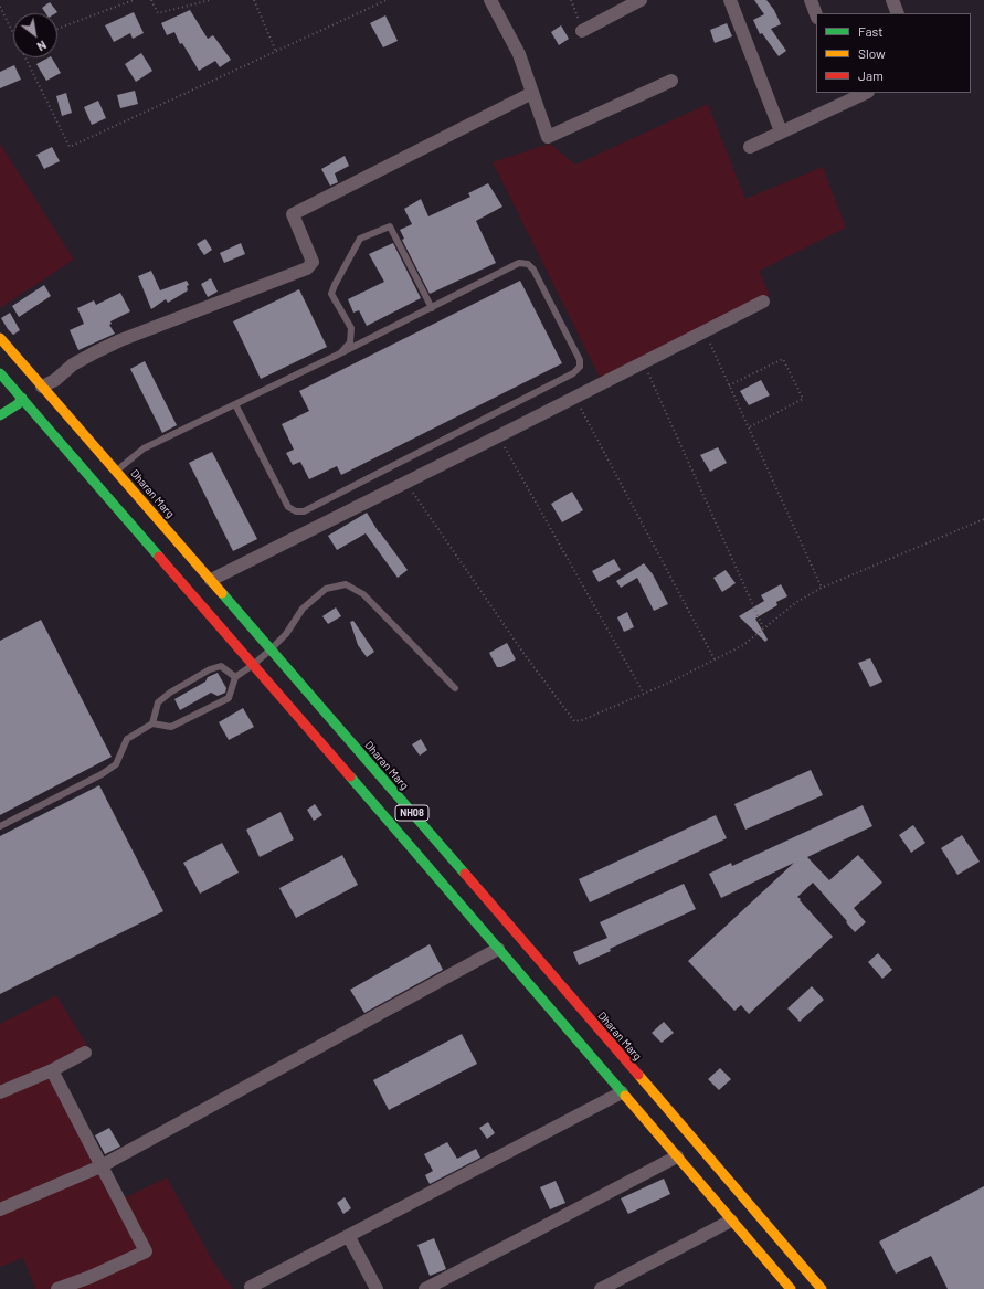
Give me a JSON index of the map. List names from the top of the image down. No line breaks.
{"streets":{"main road":["Dharan Marg","NH08"]},"legend":["Fast","Slow","Jam"],"north":"bottom right"}
